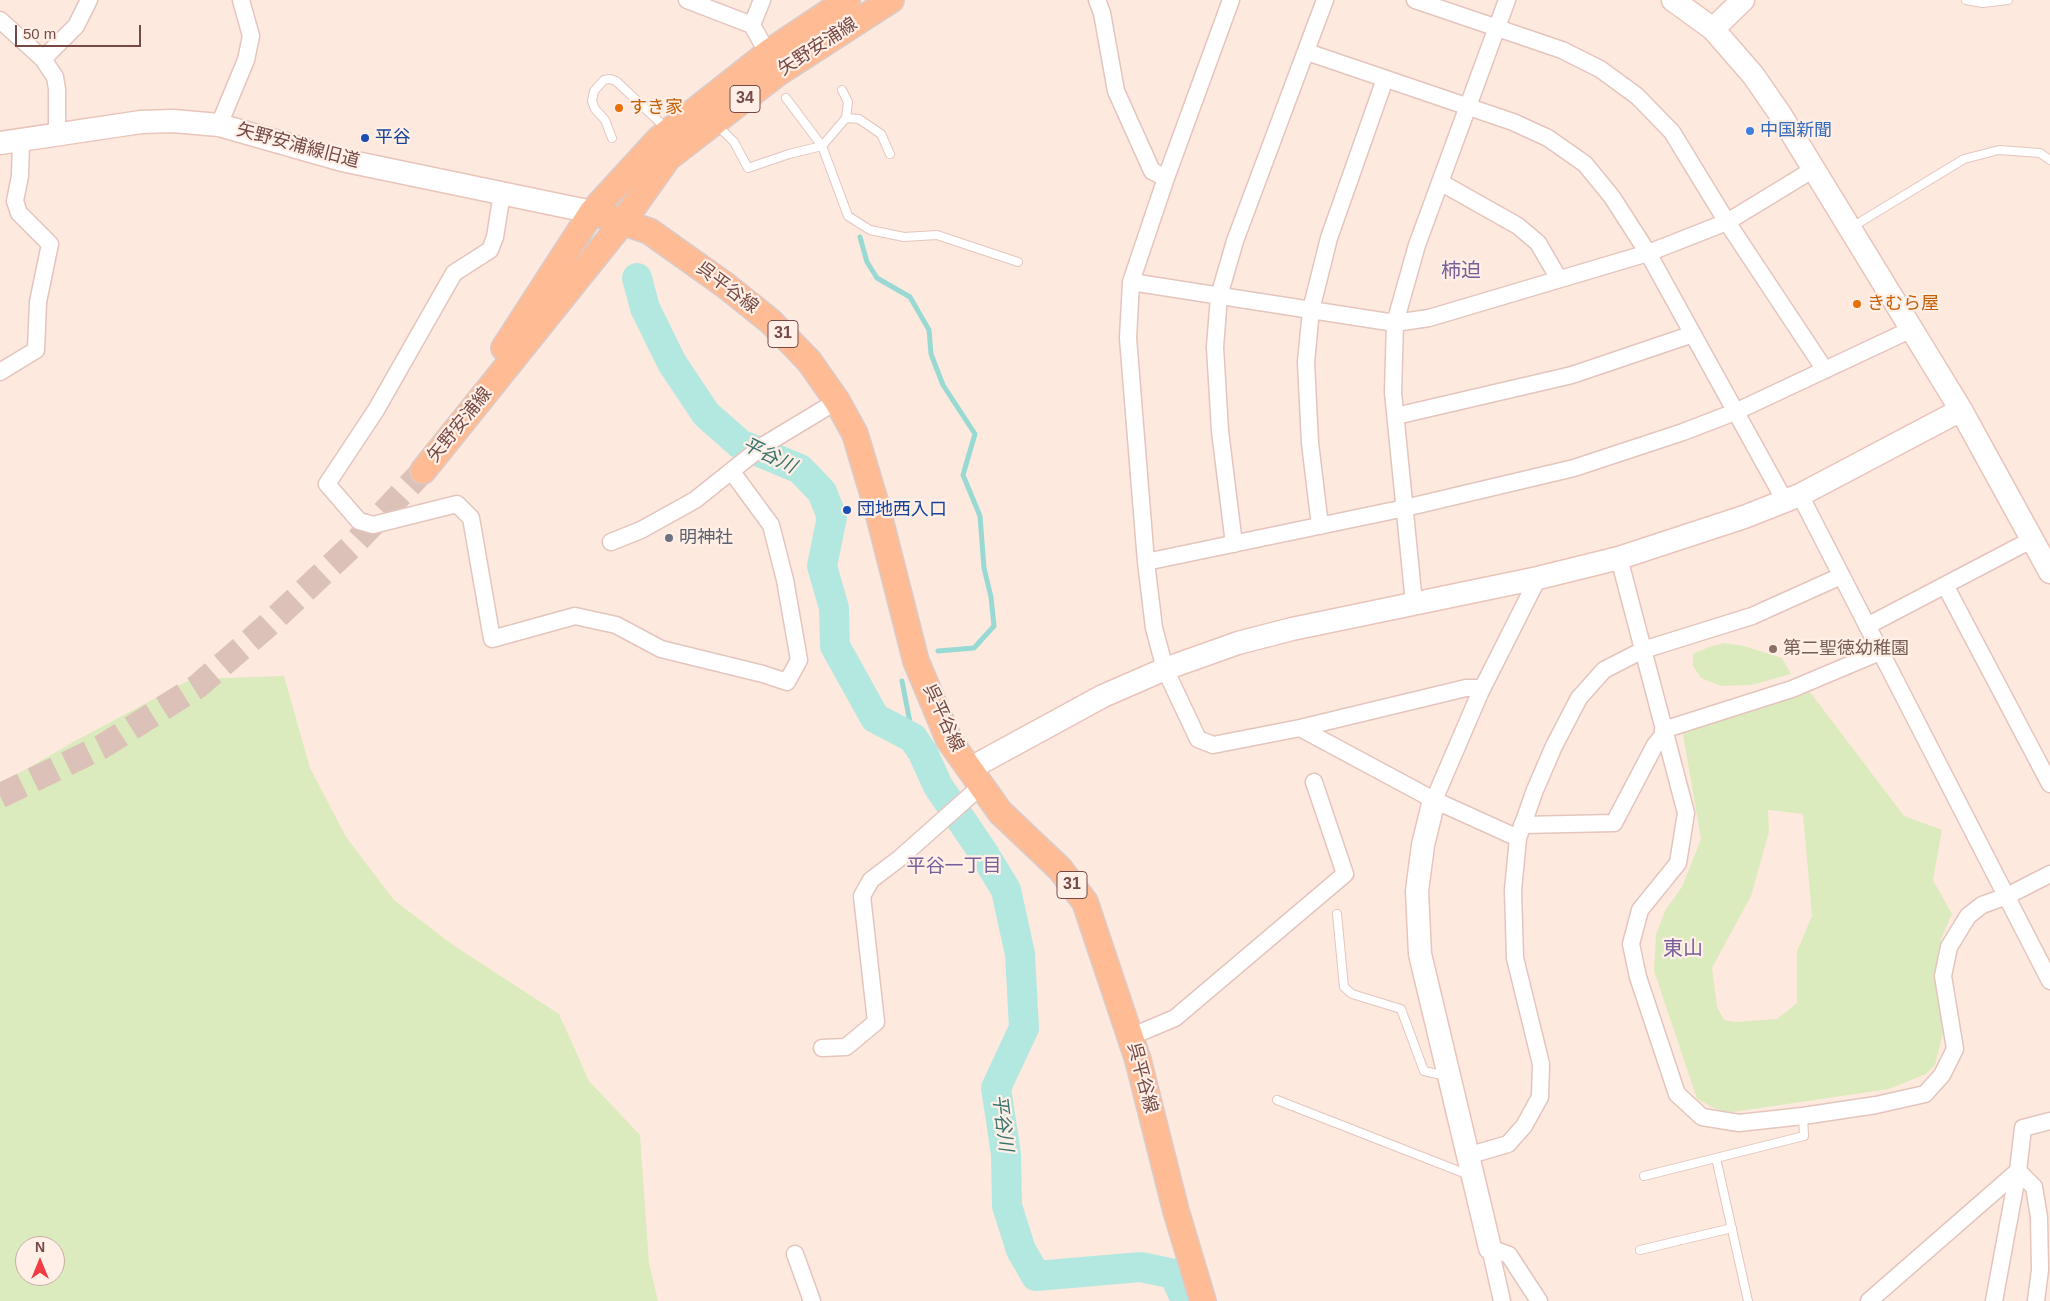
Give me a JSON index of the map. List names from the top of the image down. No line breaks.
{"streets":{"main road":["矢野安浦線","34","呉平谷線","31"],"street":["矢野安浦線旧道"]},"crossings":[["矢野安浦線","矢野安浦線旧道"],["矢野安浦線","呉平谷線"],["矢野安浦線旧道","呉平谷線"]],"districts":["柿迫","平谷一丁目","東山"],"water":["平谷川"],"places":["すき家","中国新聞","平谷","きむら屋","団地西入口","明神社","第二聖徳幼稚園"],"scale_bar":"50 m","north":"top"}
